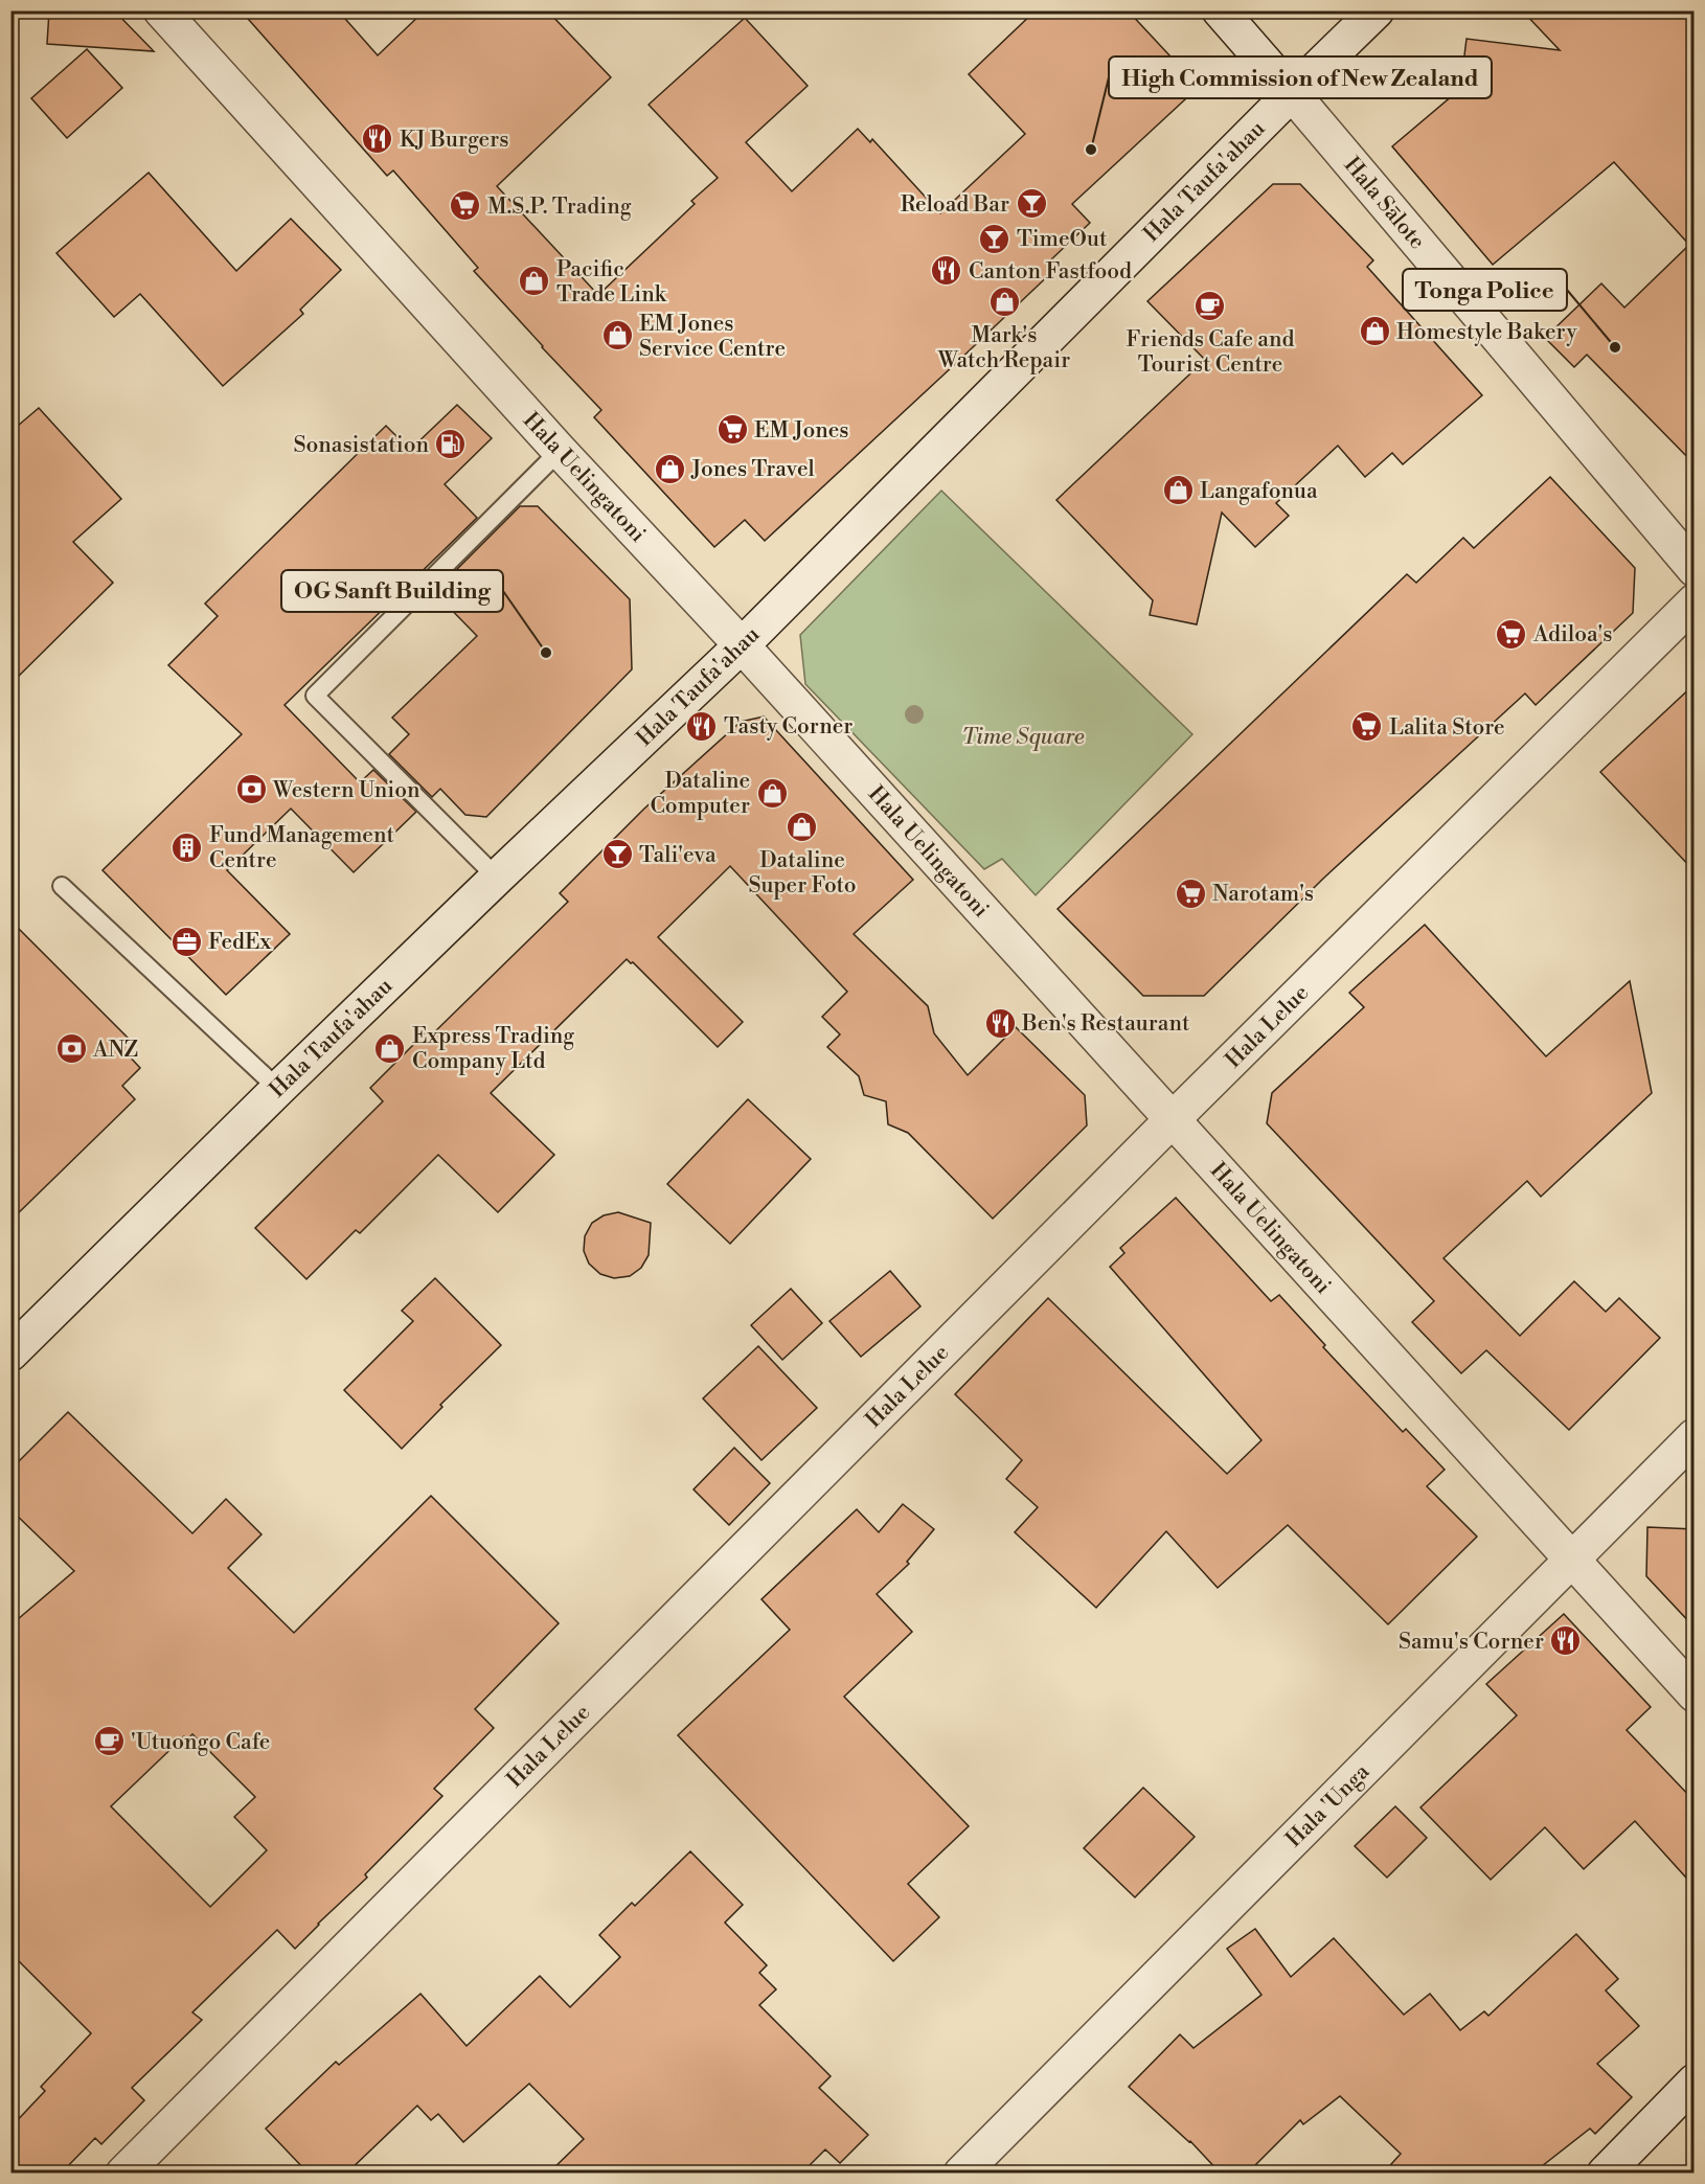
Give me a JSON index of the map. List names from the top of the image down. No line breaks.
{"streets":{"street":["Hala Taufa'ahau","Hala Sālote","Hala Uelingatoni","Hala Lelue","Hala 'Unga"]},"crossings":[["Hala Taufa'ahau","Hala Sālote"],["Hala Taufa'ahau","Hala Uelingatoni"],["Hala Uelingatoni","Hala Lelue"],["Hala Uelingatoni","Hala 'Unga"]],"parks":["Time Square"],"places":{"restaurant":["KJ Burgers","Canton Fastfood","Tasty Corner","Ben's Restaurant","Samu's Corner"],"other":["High Commission of New Zealand","Tonga Police","OG Sanft Building"],"bar":["Reload Bar","TimeOut","Tali'eva"],"supermarket":["M.S.P. Trading","EM Jones","Adiloa's","Lalita Store","Narotam's"],"shop":["Pacific Trade Link","Mark's Watch Repair","Homestyle Bakery","EM Jones Service Centre","Jones Travel","Langafonua","Dataline Computer","Dataline Super Foto","Express Trading Company Ltd"],"cafe":["Friends Cafe and Tourist Centre","'Utuongo Cafe"],"fuel station":["Sonasistation"],"bank":["Western Union","ANZ"],"building":["Fund Management Centre"],"office":["FedEx"]}}
